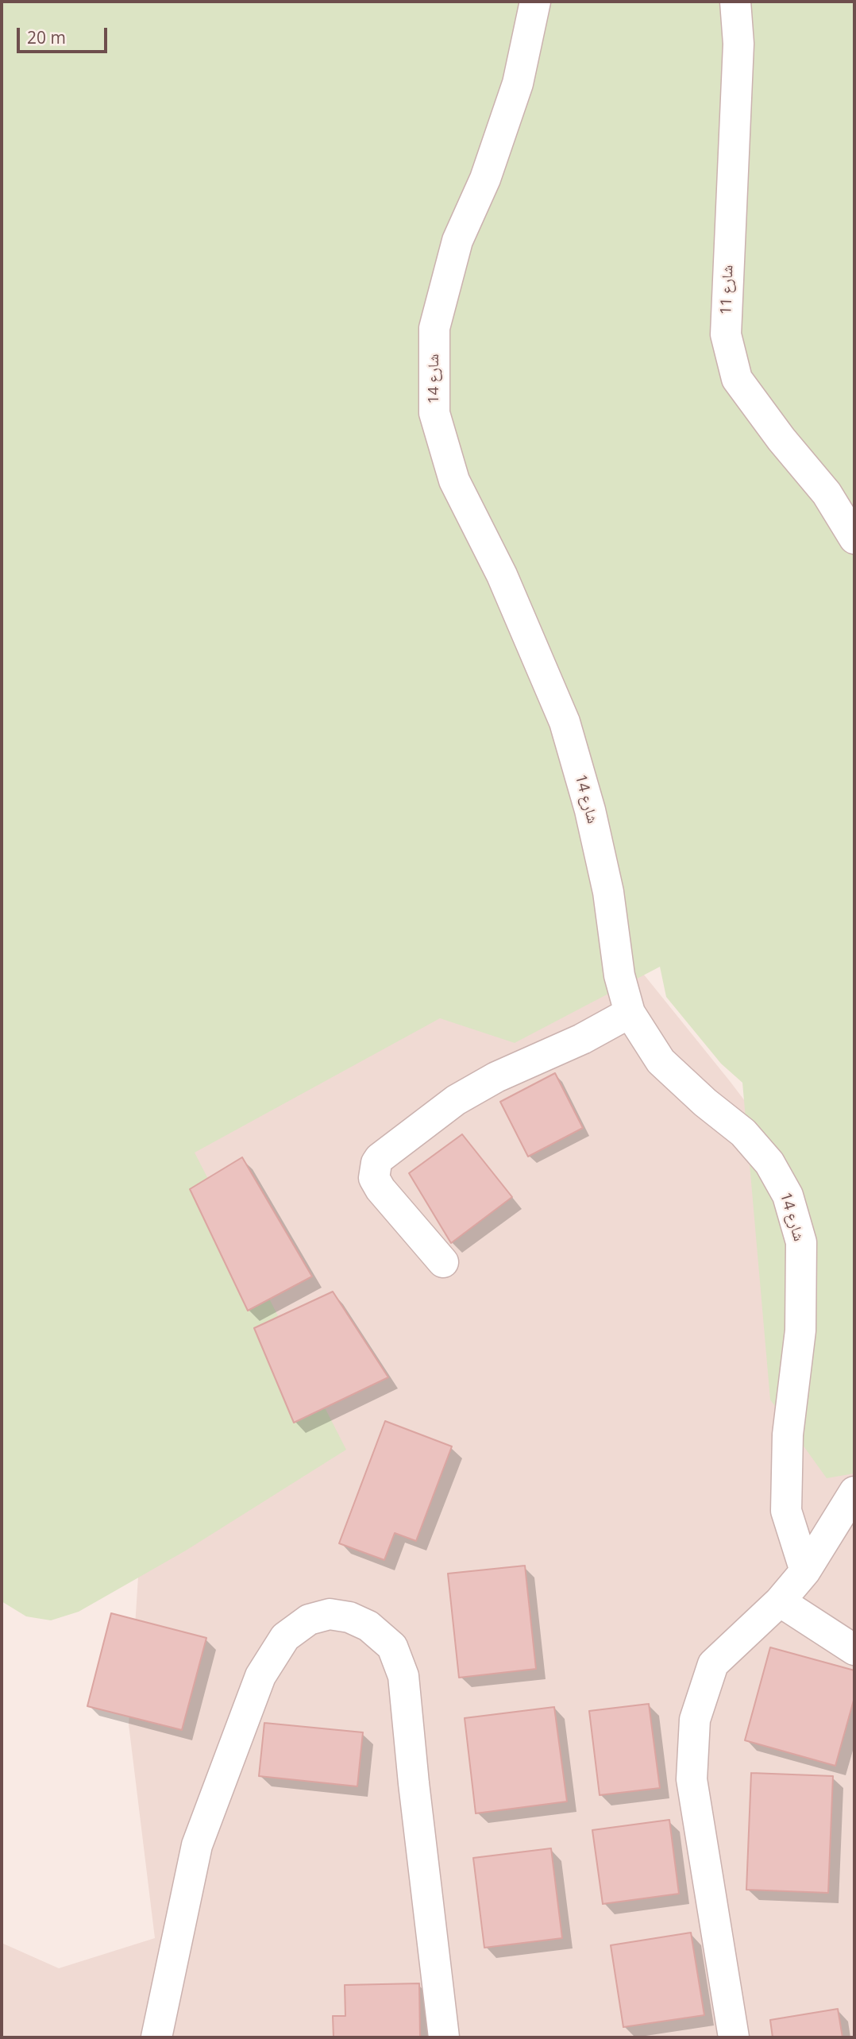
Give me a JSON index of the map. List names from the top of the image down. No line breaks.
{"streets":{"street":["شارع 11","شارع 14"]},"scale_bar":"20 m"}
